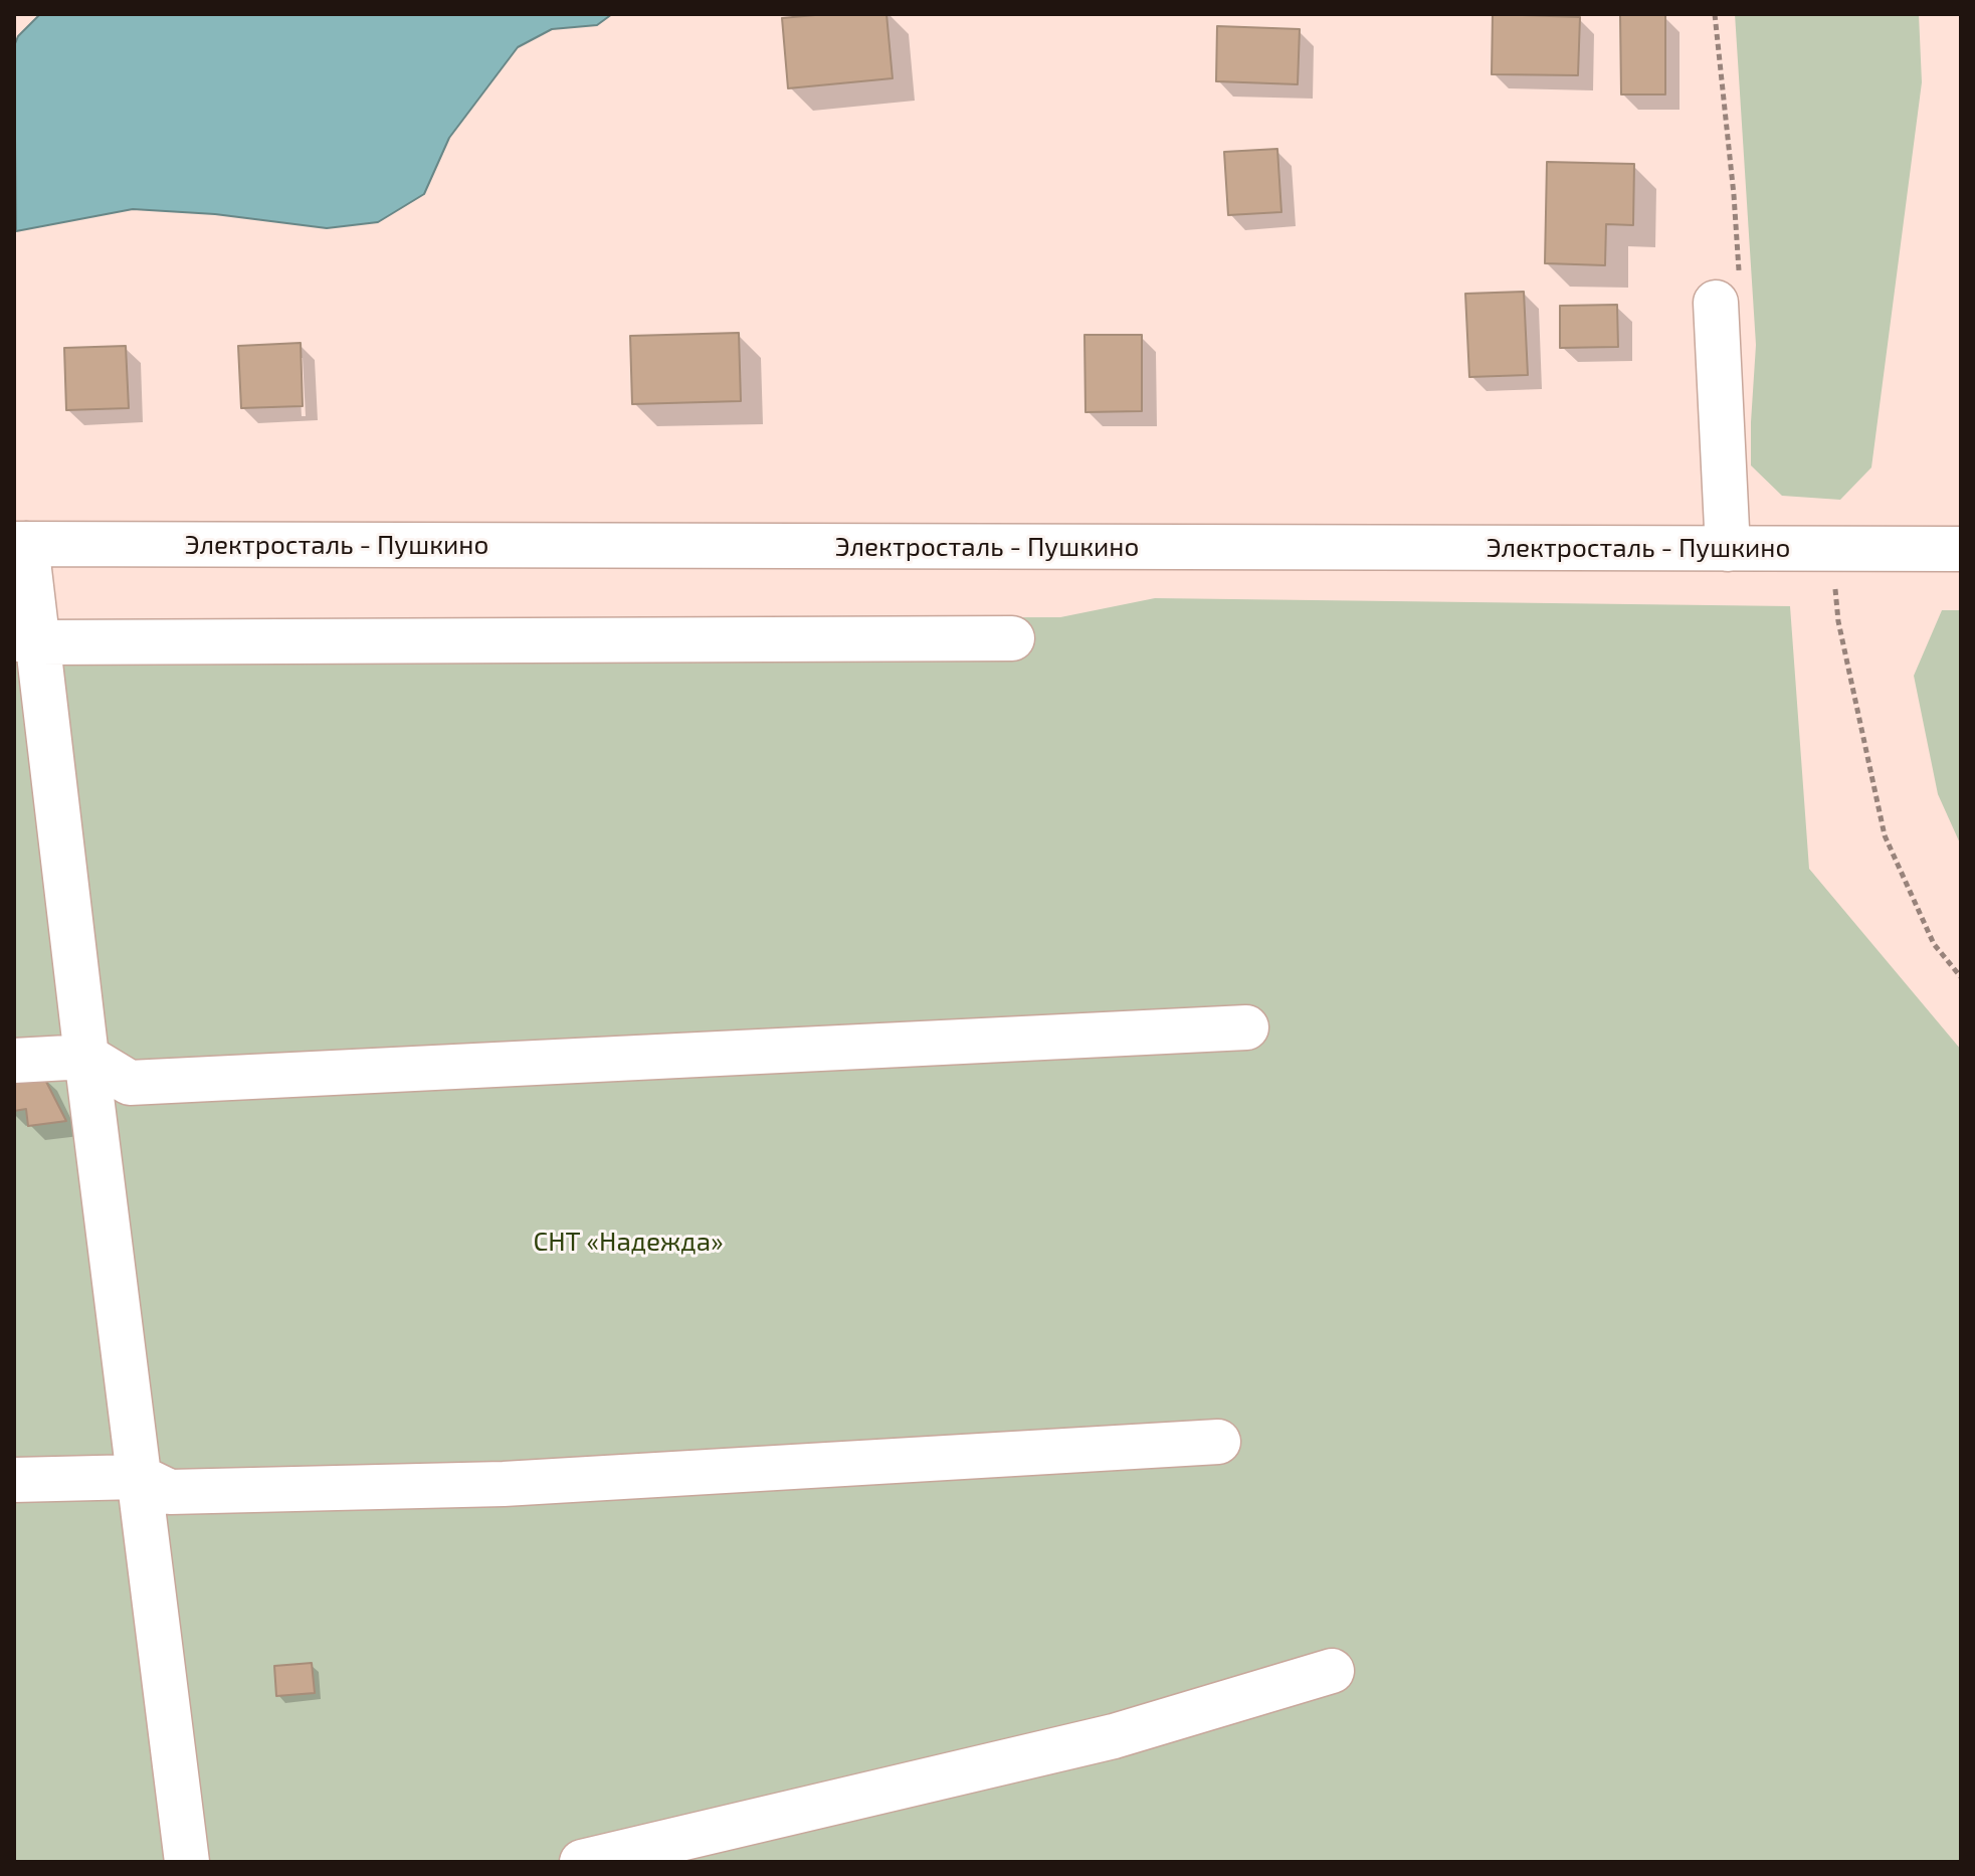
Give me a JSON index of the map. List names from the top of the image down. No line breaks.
{"streets":{"street":["Электросталь - Пушкино"]},"parks":["СНТ «Надежда»"]}
